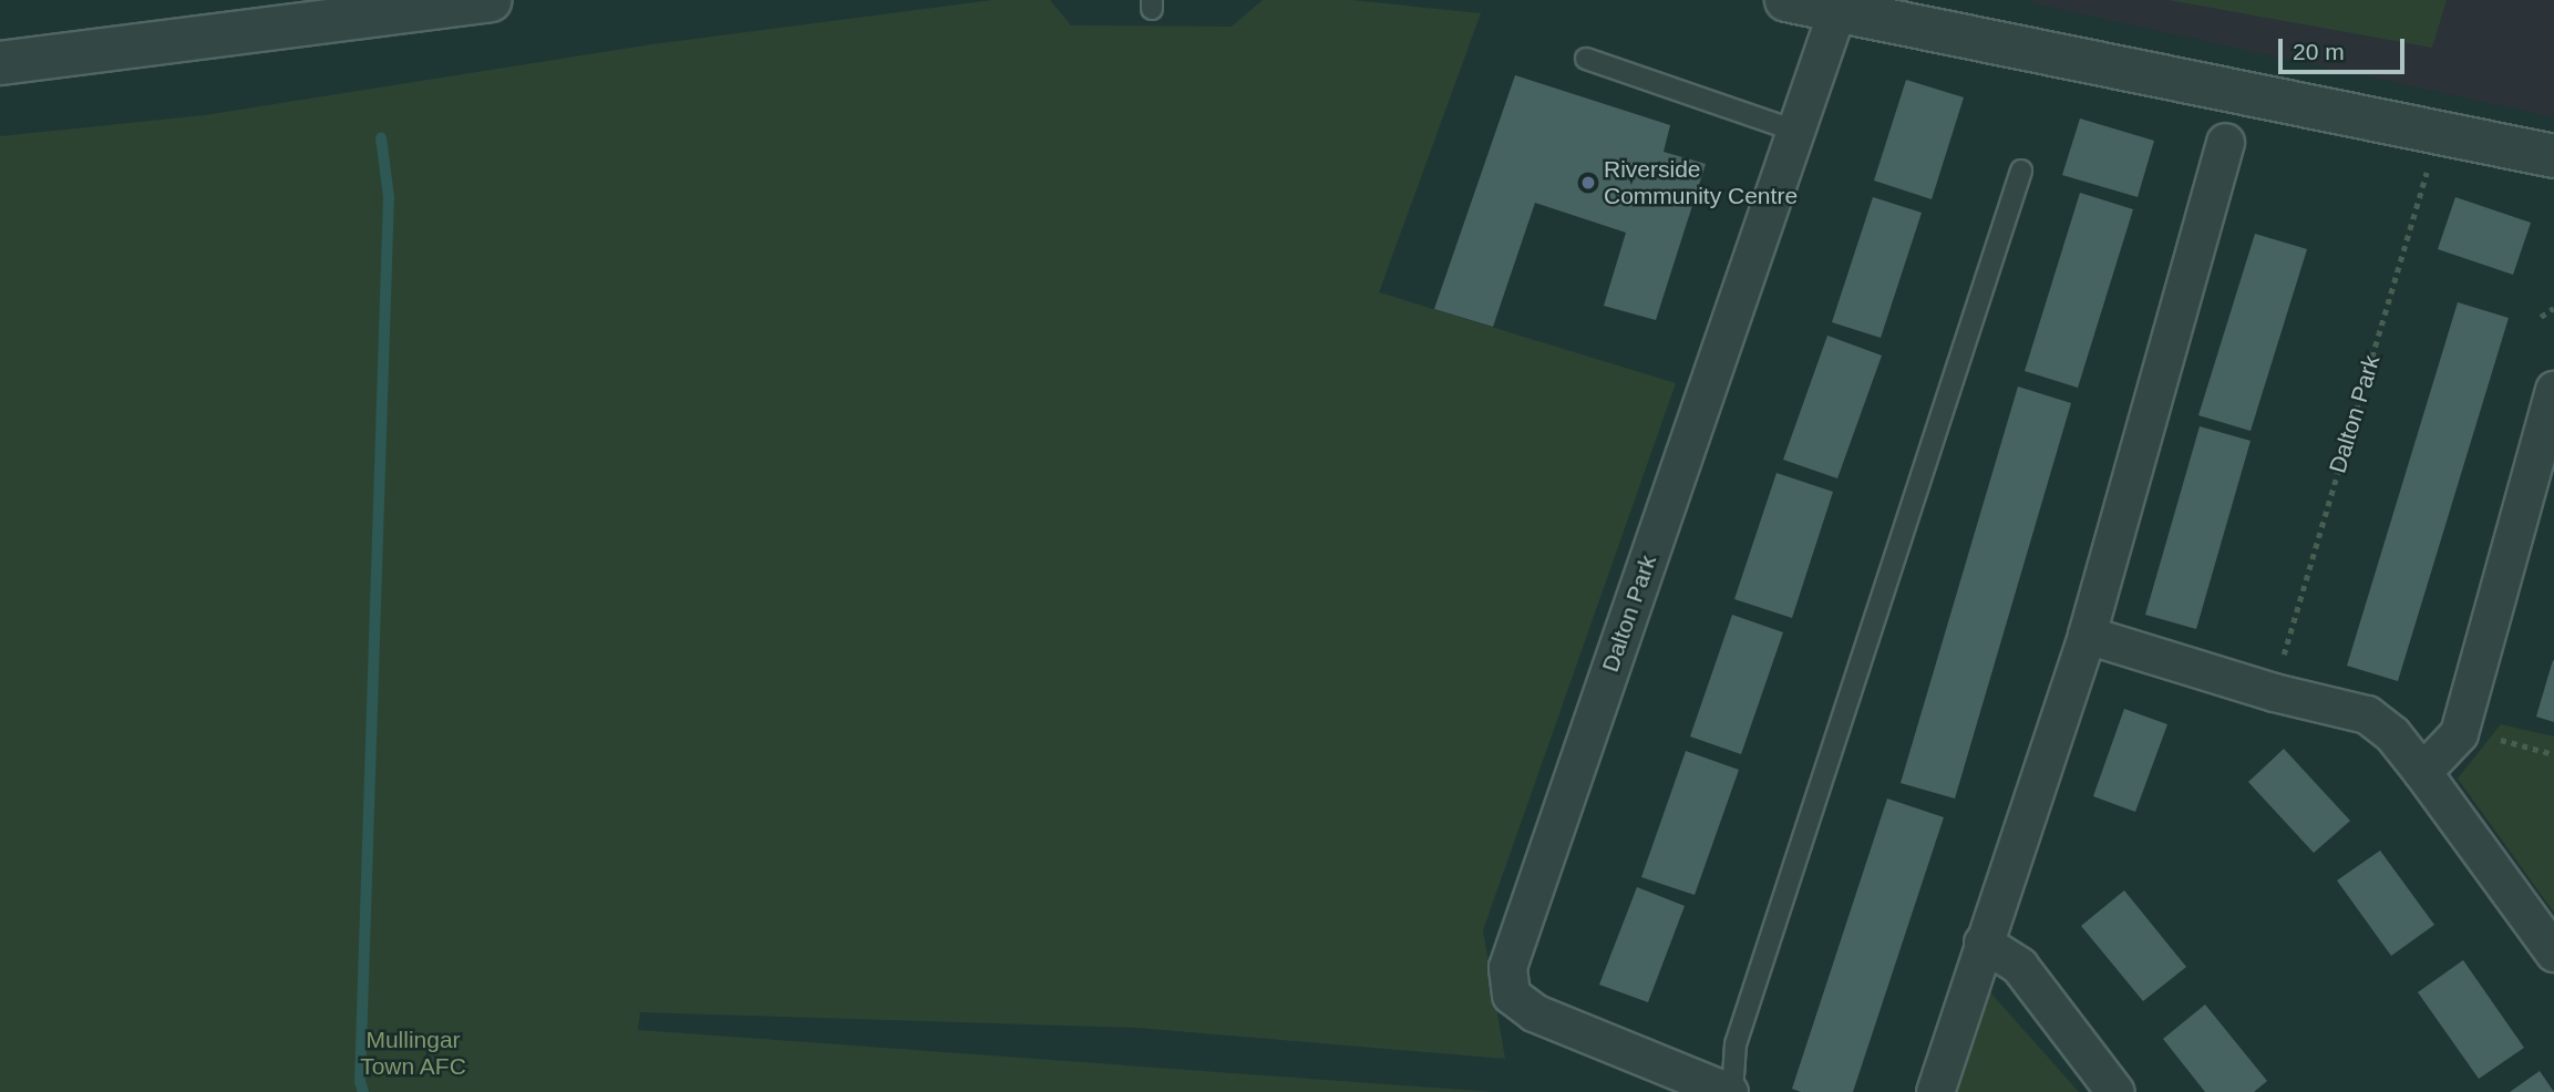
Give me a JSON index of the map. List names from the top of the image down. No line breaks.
{"streets":{"street":["Dalton Park"]},"parks":["Mullingar Town AFC"],"places":["Riverside Community Centre"],"scale_bar":"20 m"}
